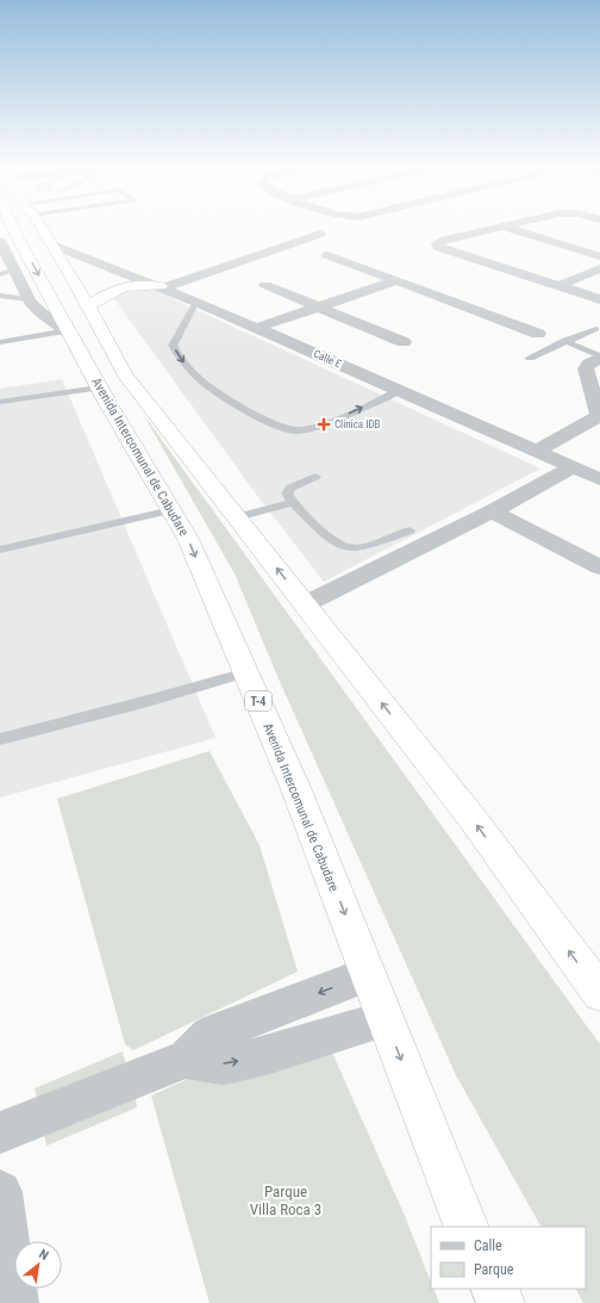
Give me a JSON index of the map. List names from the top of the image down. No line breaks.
{"streets":{"highway":["Avenida Intercomunal de Cabudare","T-4"],"street":["Calle E"]},"parks":["Parque Villa Roca 3"],"places":{"health":["Clinica IDB"]},"legend":["Calle","Parque"],"north":"top right"}
